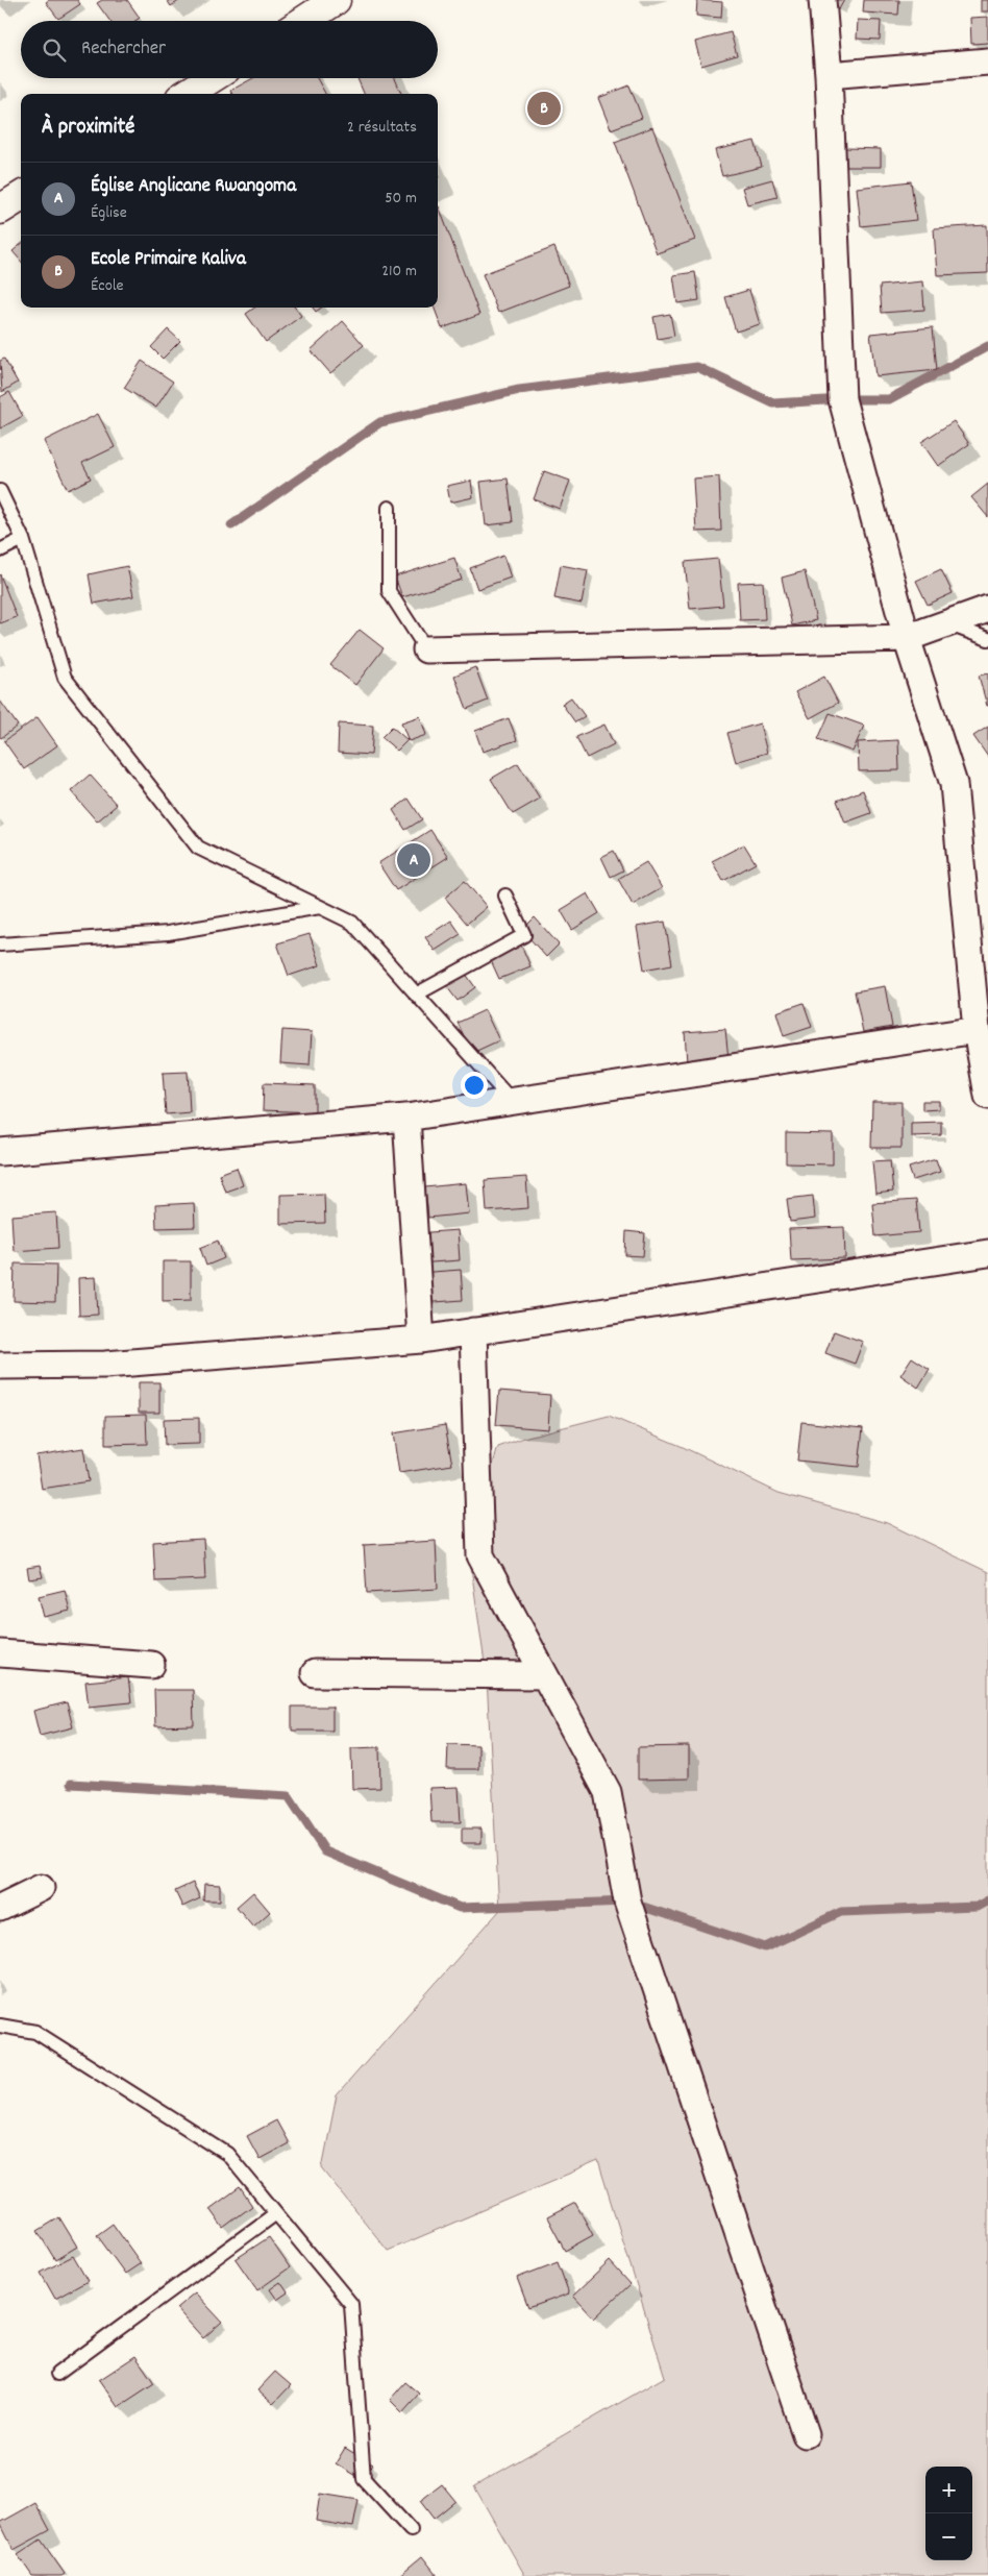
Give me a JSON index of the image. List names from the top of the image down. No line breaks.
{"page":{"search":"Rechercher","pins":["B","A"],"heading":["À proximité","2 résultats"],"list":[{"mark":"A","name":"Église Anglicane Rwangoma","note":"Église","value":"50 m"},{"mark":"B","name":"Ecole Primaire Kaliva","note":"École","value":"210 m"}],"map_buttons":["+","−"]}}
